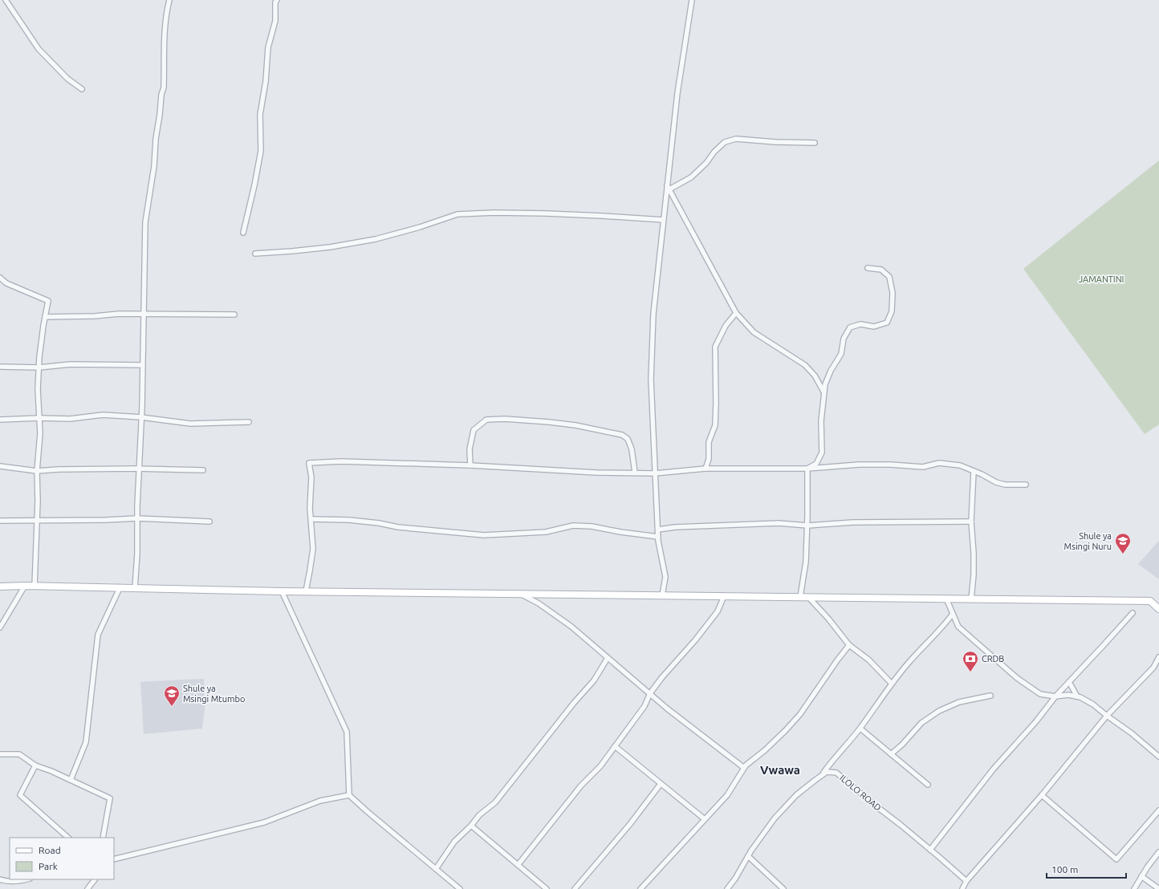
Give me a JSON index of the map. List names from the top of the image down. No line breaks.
{"streets":{"street":["ILOLO ROAD"]},"districts":["Vwawa"],"parks":["JAMANTINI"],"places":{"school or university":["Shule ya Msingi Nuru","Shule ya Msingi Mtumbo"],"bank":["CRDB"]},"legend":["Road","Park"],"scale_bar":"100 m"}
